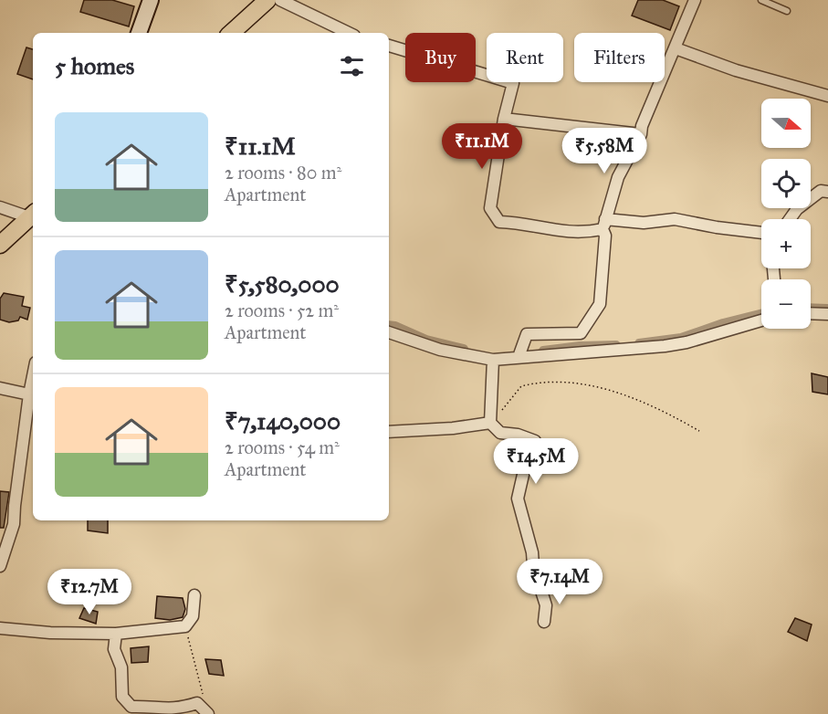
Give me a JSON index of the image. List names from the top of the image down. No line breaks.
{"north":"right","page":{"chip":["Buy","Rent","Filters"],"heading":"5 homes","map_buttons":["+","−"],"list":[{"name":"₹11.1M","note":"2 rooms · 80 m² · Apartment"},{"name":"₹5,580,000","note":"2 rooms · 52 m² · Apartment"},{"name":"₹7,140,000","note":"2 rooms · 54 m² · Apartment"}],"price":["₹11.1M","₹5.58M","₹14.5M","₹7.14M","₹12.7M"]}}
